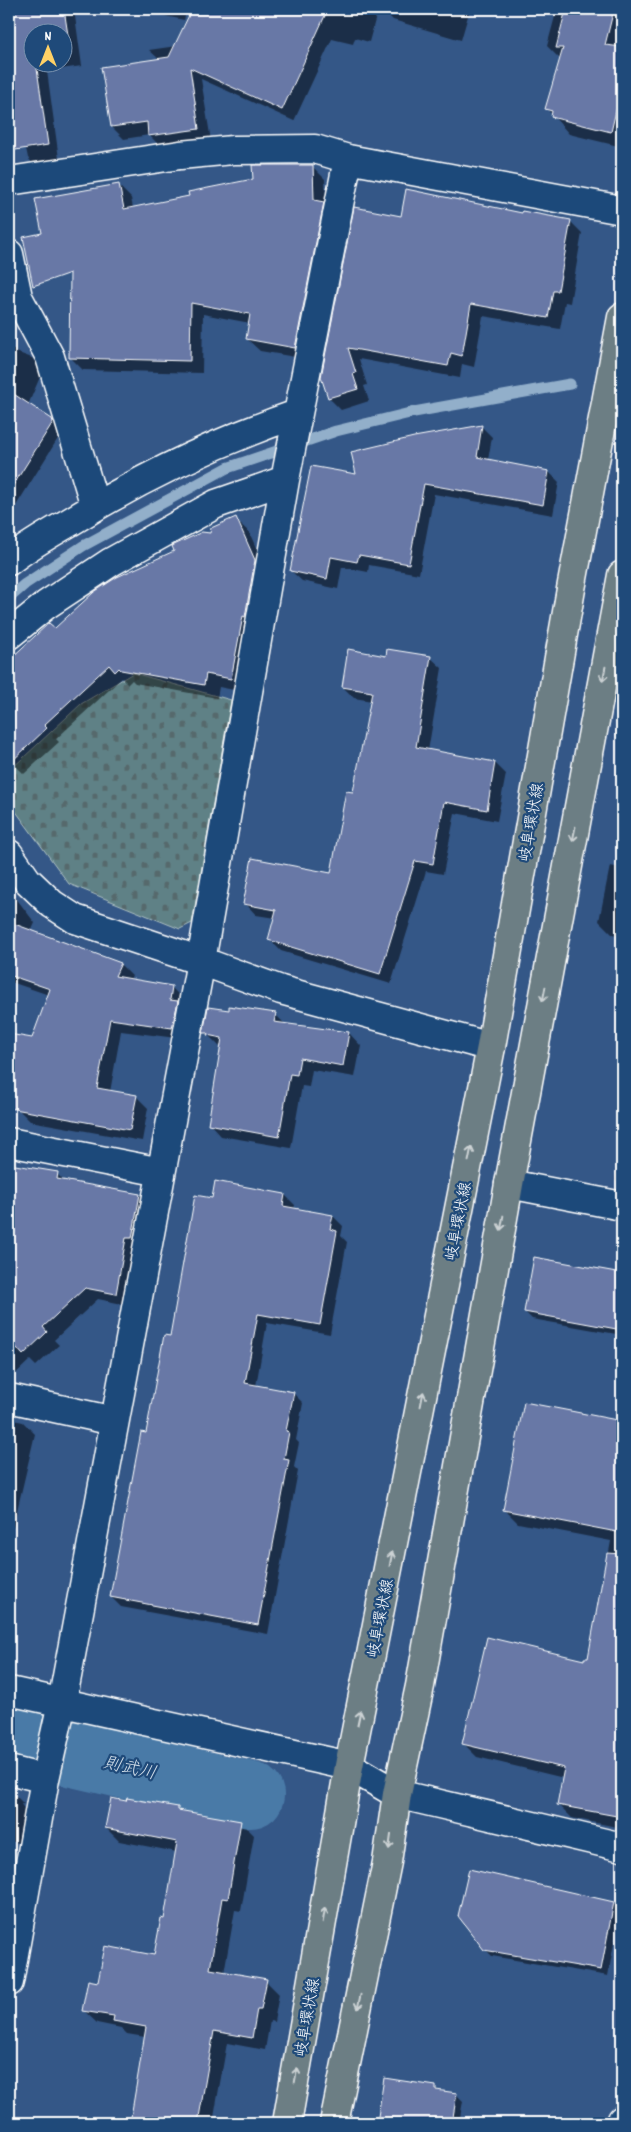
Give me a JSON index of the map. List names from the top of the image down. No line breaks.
{"streets":{"main road":["岐阜環状線"]},"water":["則武川"],"north":"top"}
